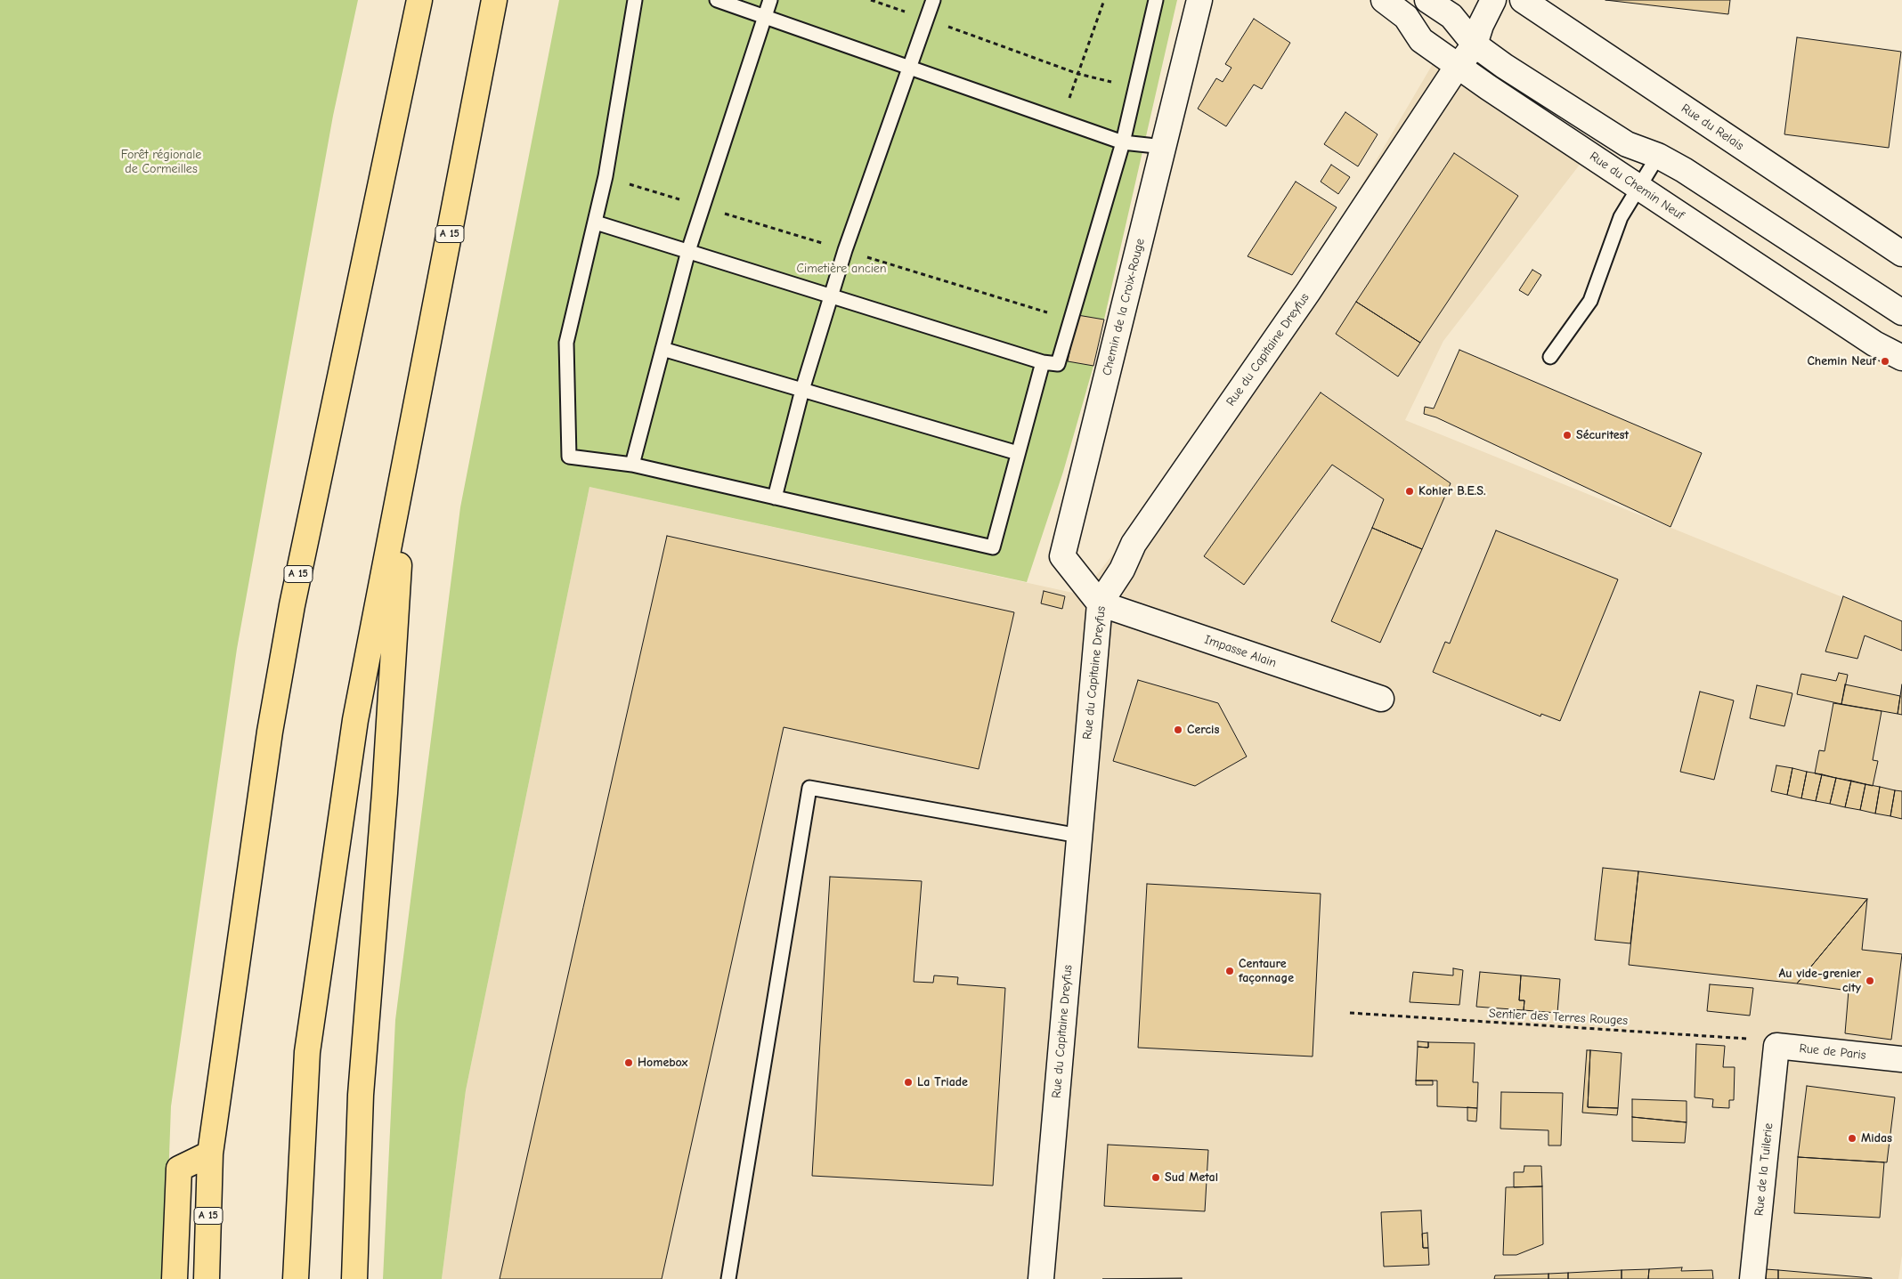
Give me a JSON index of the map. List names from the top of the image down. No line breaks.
{"streets":{"highway":["A 15"],"street":["Rue du Relais","Rue du Chemin Neuf","Chemin de la Croix-Rouge","Rue du Capitaine Dreyfus","Impasse Alain","Rue de Paris","Rue de la Tuilerie"],"path":["Sentier des Terres Rouges"]},"crossings":[["Rue du Chemin Neuf","Rue du Capitaine Dreyfus"],["Chemin de la Croix-Rouge","Rue du Capitaine Dreyfus"],["Chemin de la Croix-Rouge","Impasse Alain"],["Rue du Capitaine Dreyfus","Impasse Alain"],["Rue de Paris","Rue de la Tuilerie"]],"parks":["Forêt régionale de Cormeilles","Cimetière ancien"],"places":["Chemin Neuf","Sécuritest","Kohler B.E.S.","Cercis","Centaure façonnage","Au vide-grenier city","Homebox","La Triade","Midas","Sud Metal"]}
